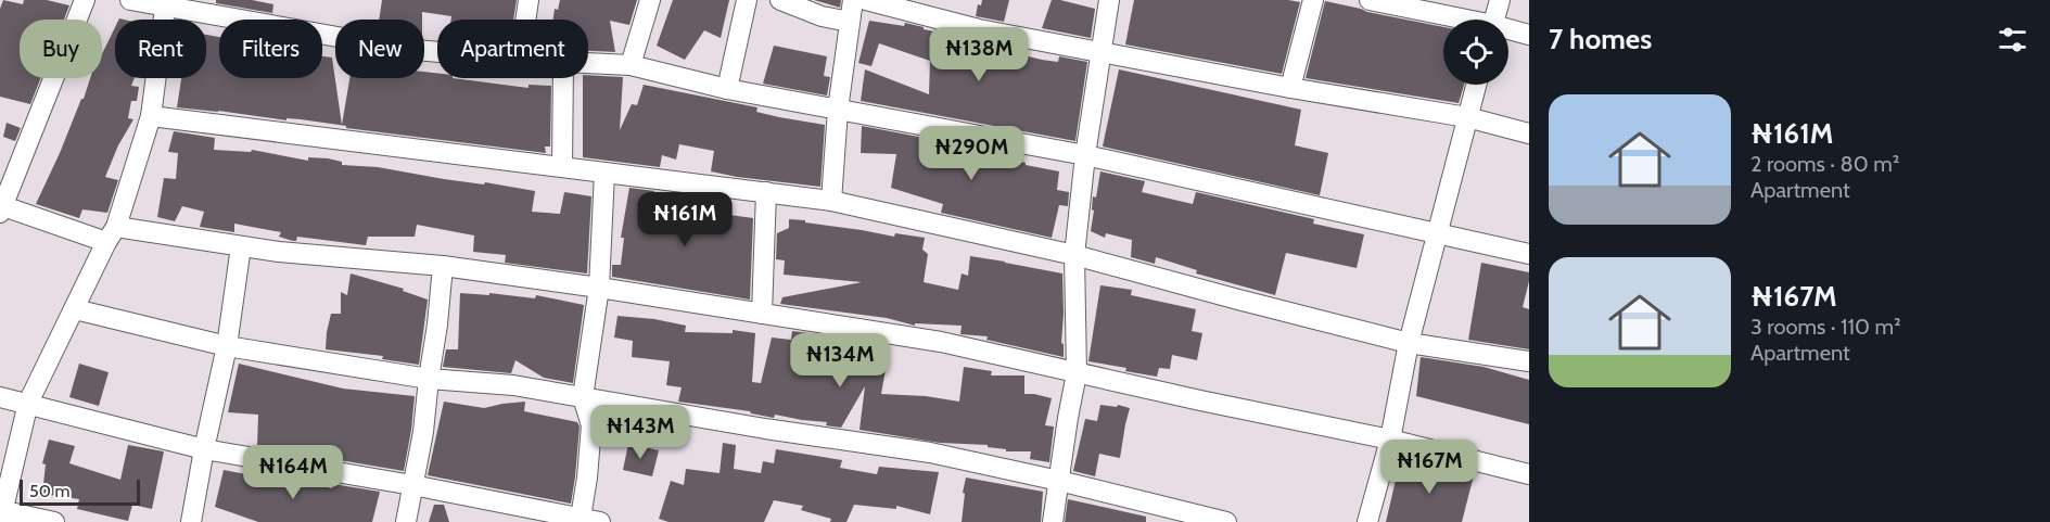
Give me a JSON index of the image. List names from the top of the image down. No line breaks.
{"scale_bar":"50 m","page":{"heading":"7 homes","chip":["Buy","Rent","Filters","New","Apartment"],"price":["₦138M","₦290M","₦161M","₦134M","₦143M","₦167M","₦164M"],"list":[{"name":"₦161M","note":"2 rooms · 80 m² · Apartment"},{"name":"₦167M","note":"3 rooms · 110 m² · Apartment"}],"scale":"50 m"}}
